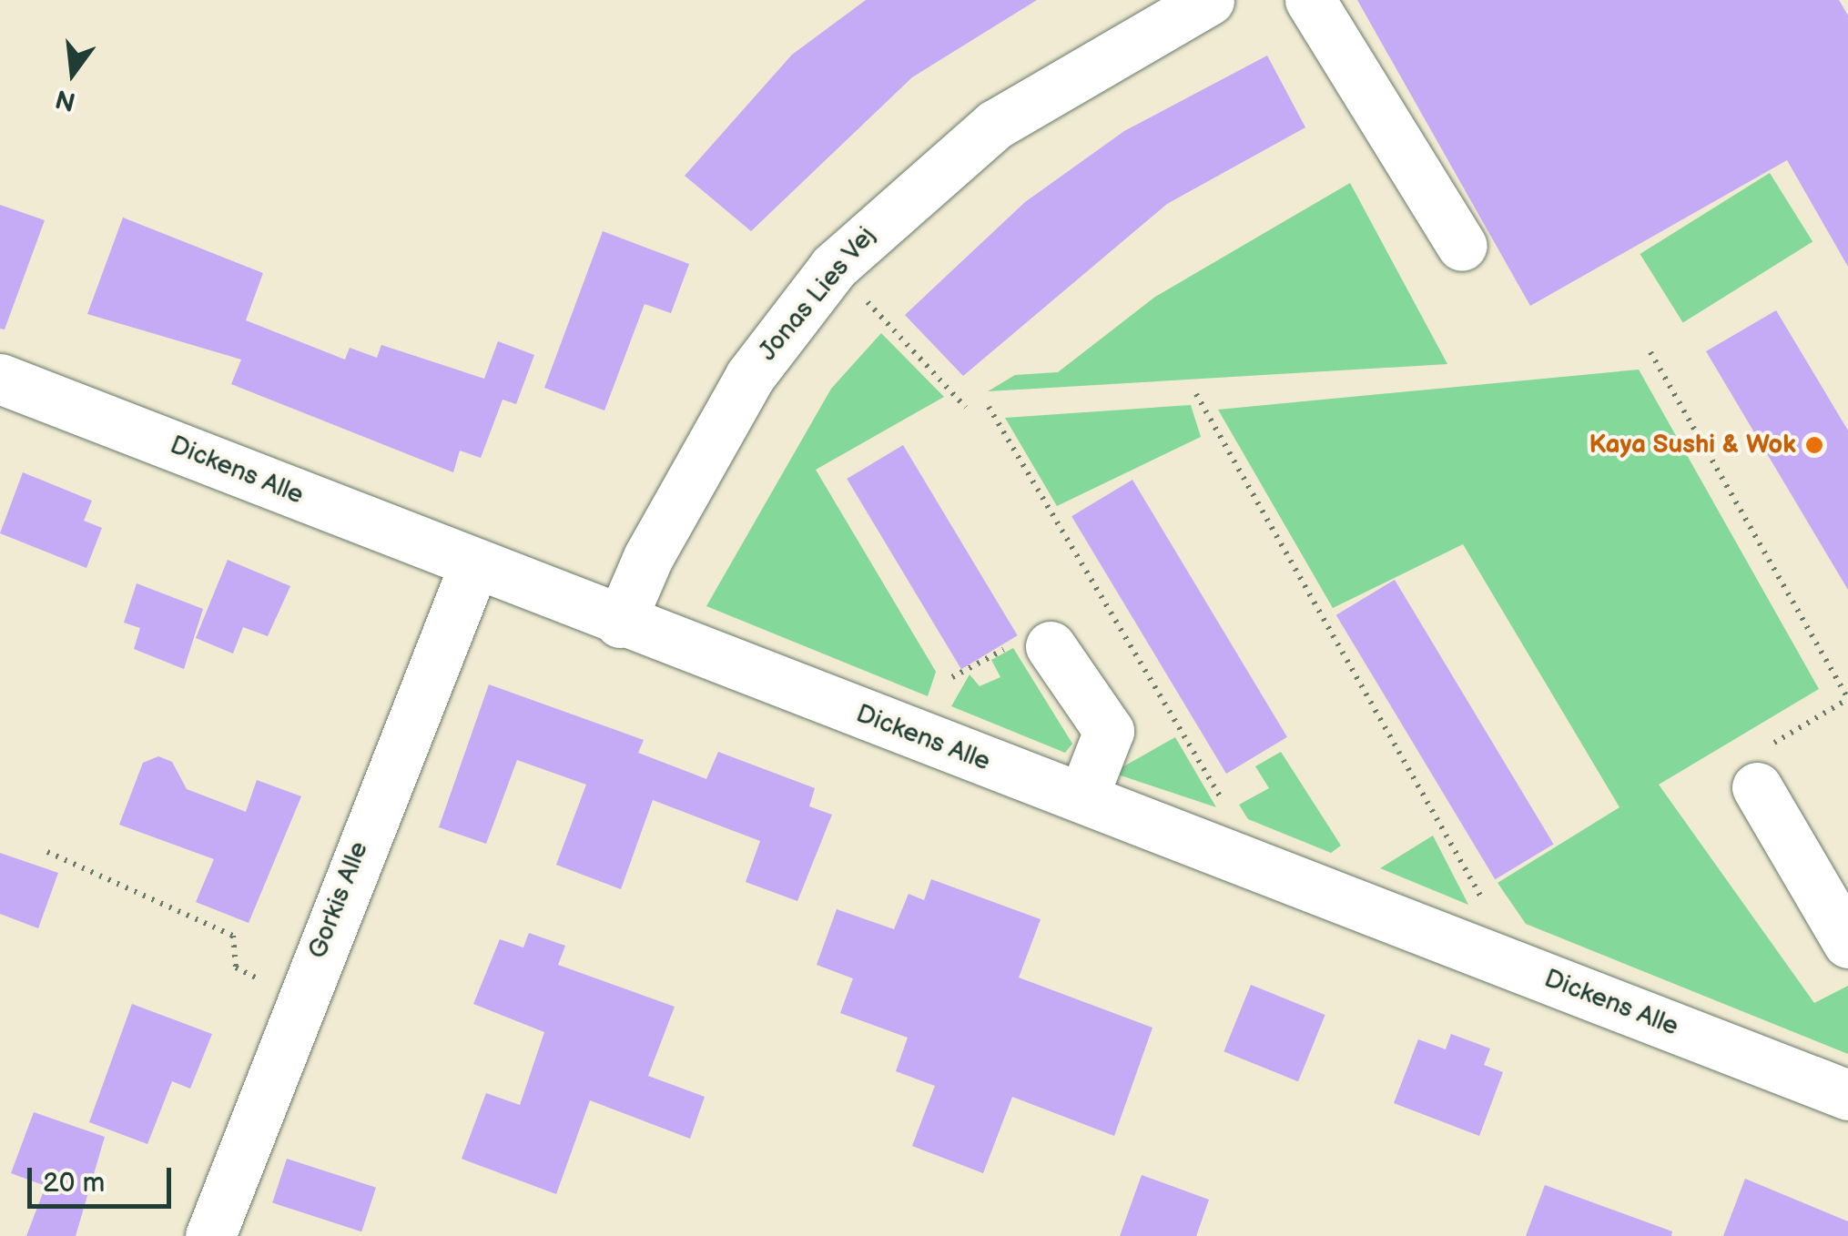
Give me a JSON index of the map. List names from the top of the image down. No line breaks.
{"streets":{"street":["Jonas Lies Vej","Dickens Alle","Gorkis Alle"]},"crossings":[["Jonas Lies Vej","Dickens Alle"],["Dickens Alle","Gorkis Alle"]],"places":["Kaya Sushi & Wok"],"scale_bar":"20 m","north":"bottom"}
